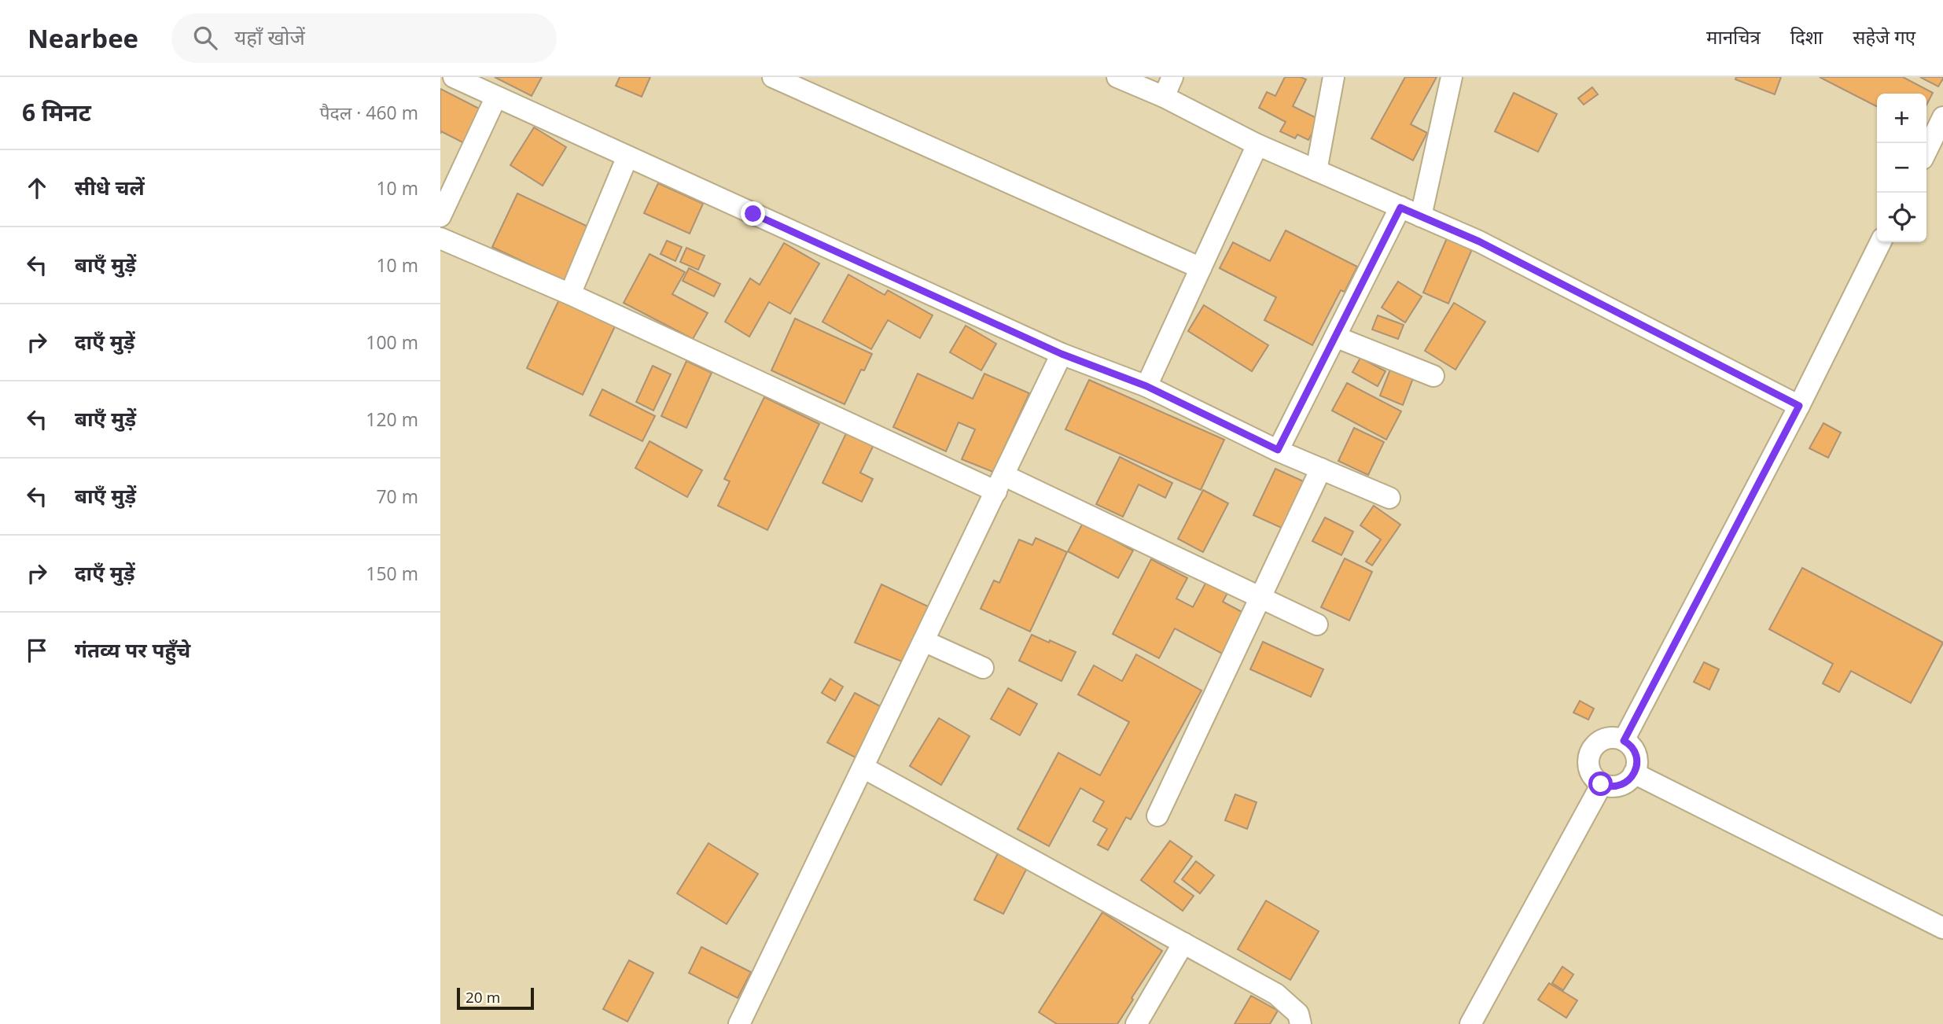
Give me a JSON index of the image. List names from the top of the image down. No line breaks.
{"scale_bar":"20 m","page":{"header":"Nearbee","search":"यहाँ खोजें","nav":["मानचित्र","दिशा","सहेजे गए"],"heading":["6 मिनट","पैदल · 460 m"],"map_buttons":["+","−"],"list":[["सीधे चलें","10 m"],["बाएँ मुड़ें","10 m"],["दाएँ मुड़ें","100 m"],["बाएँ मुड़ें","120 m"],["बाएँ मुड़ें","70 m"],["दाएँ मुड़ें","150 m"],"गंतव्य पर पहुँचे"],"scale":"20 m"}}
